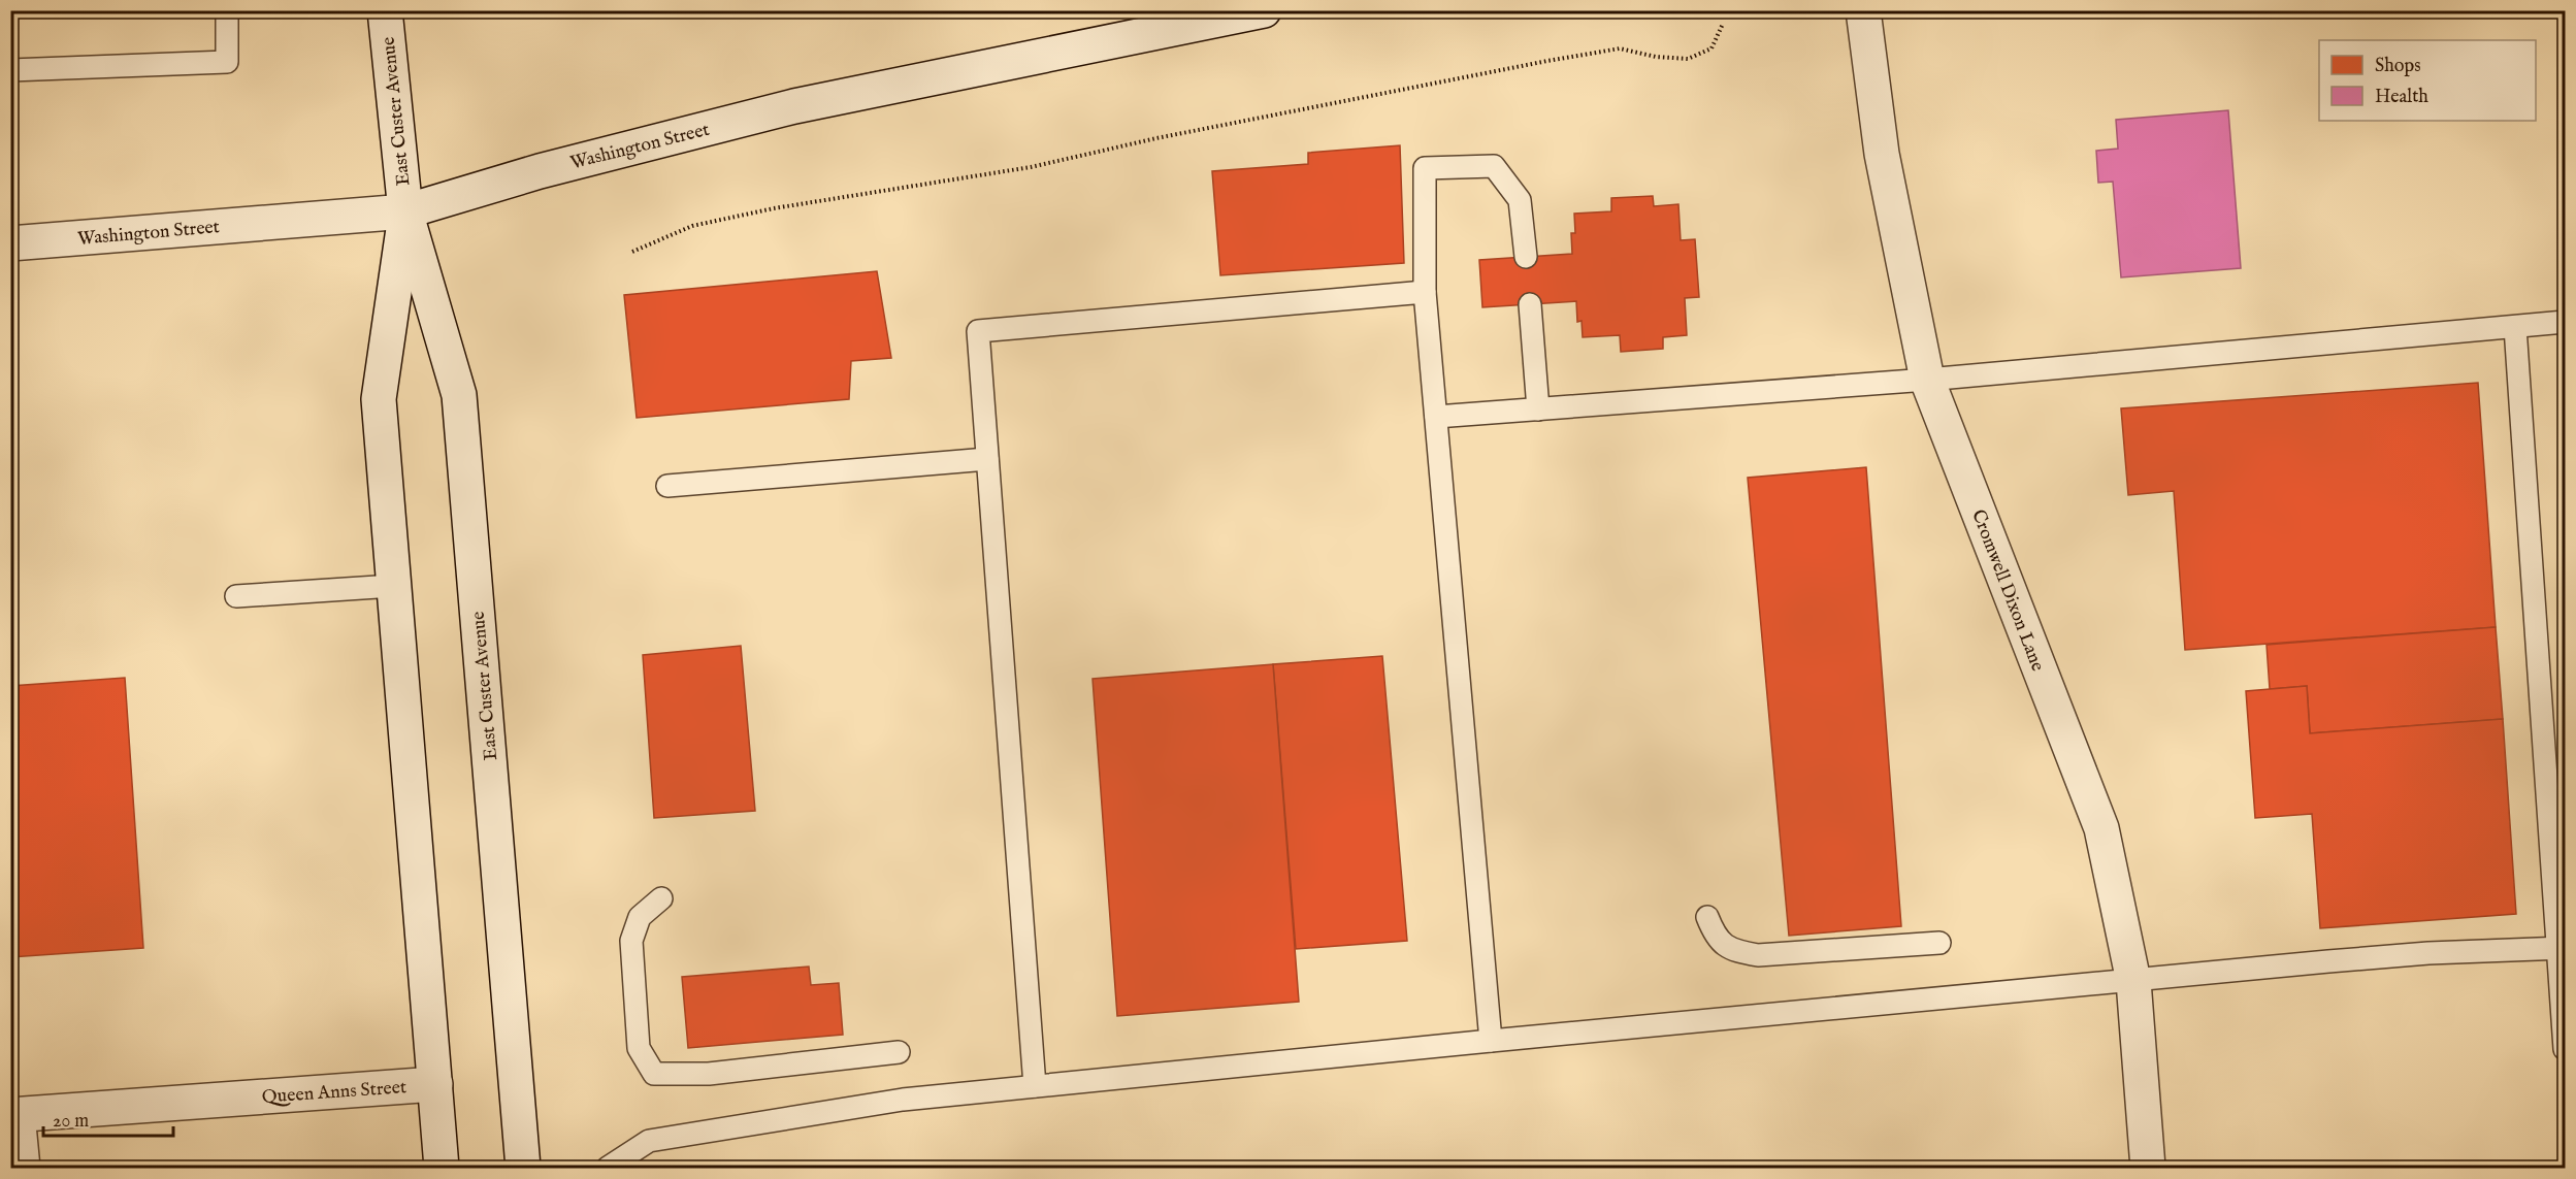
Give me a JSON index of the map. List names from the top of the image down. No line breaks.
{"streets":{"main road":["East Custer Avenue","Washington Street","Cromwell Dixon Lane","Queen Anns Street"]},"crossings":[["East Custer Avenue","Washington Street"],["East Custer Avenue","Queen Anns Street"]],"legend":["Shops","Health"],"scale_bar":"20 m"}
